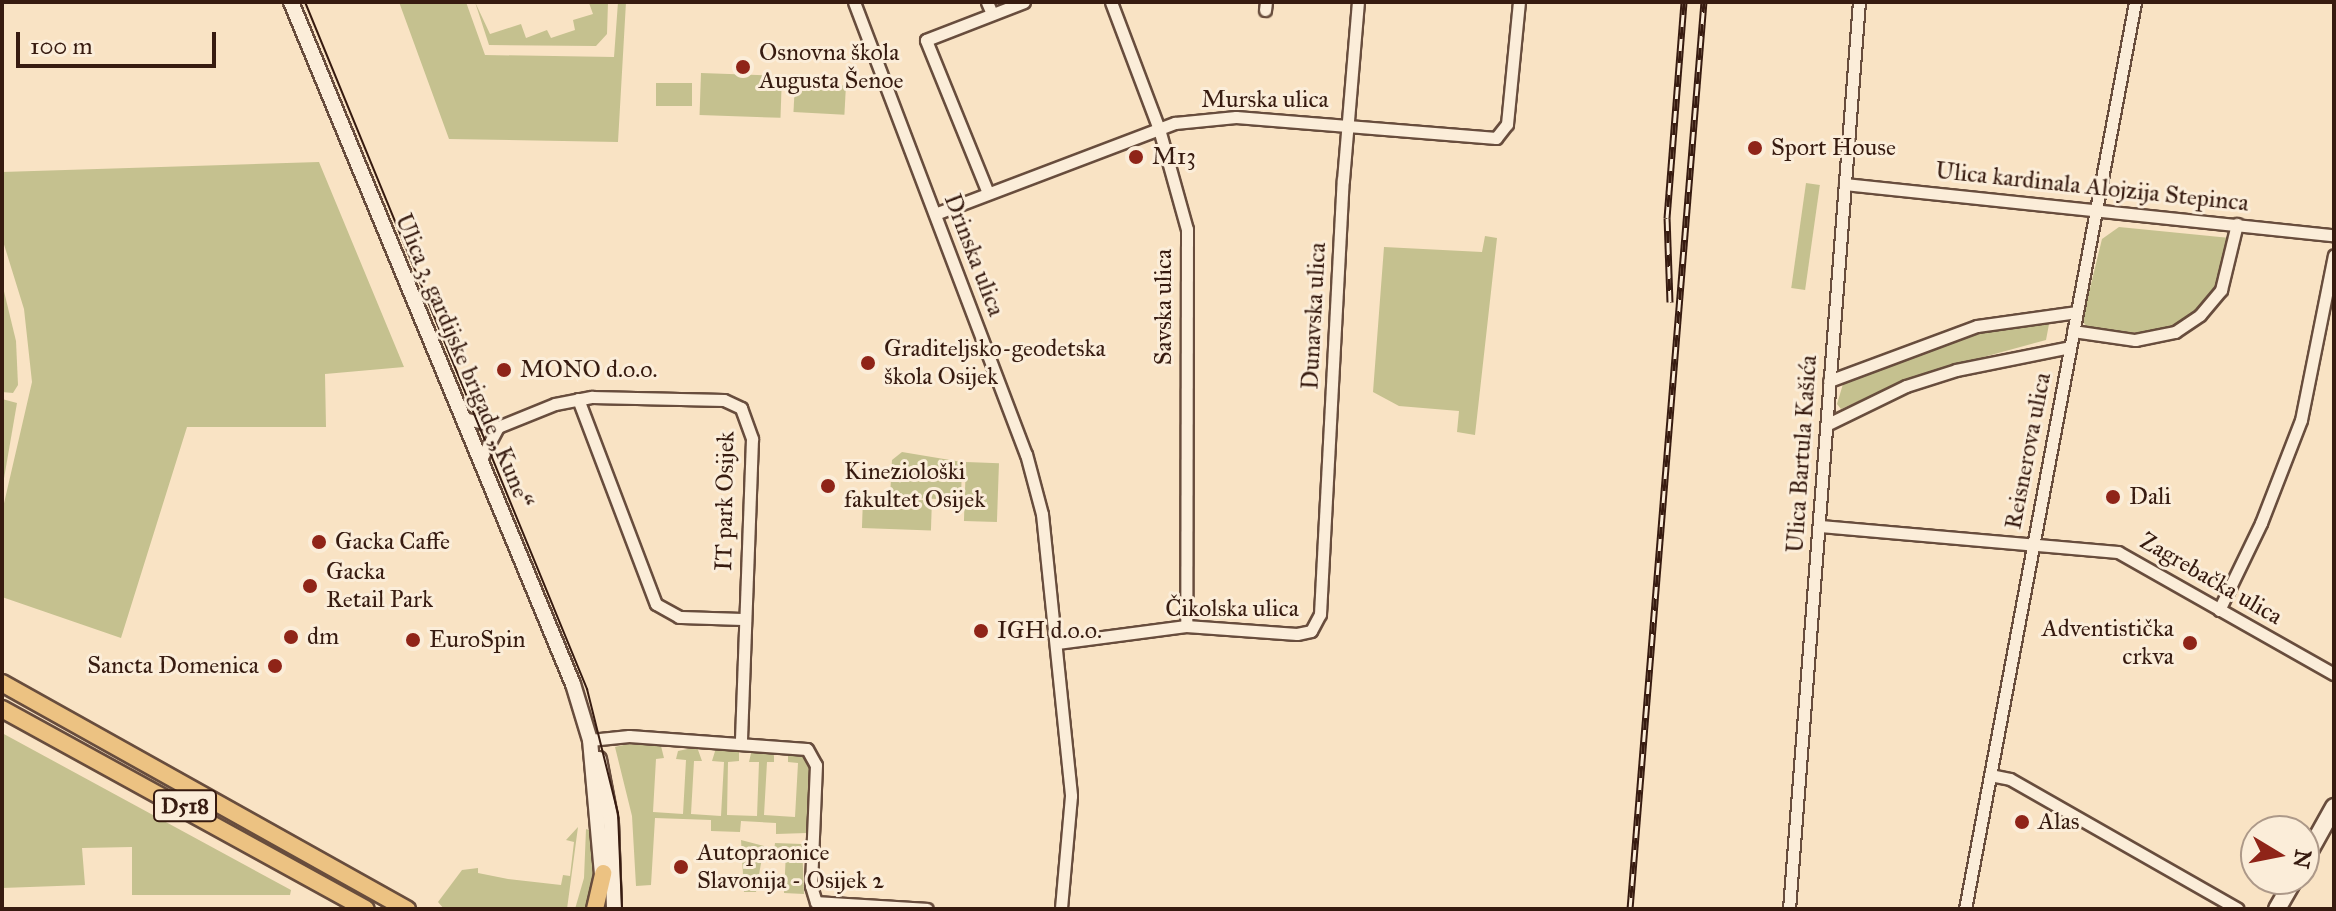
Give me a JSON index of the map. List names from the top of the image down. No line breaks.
{"streets":{"main road":["D518"],"street":["Murska ulica","Ulica kardinala Alojzija Stepinca","Drinska ulica","Savska ulica","Dunavska ulica","Ulica 3. gardijske brigade „Kune“","Reisnerova ulica","Ulica Bartula Kašića","IT park Osijek","Zagrebačka ulica","Čikolska ulica"]},"crossings":[["Murska ulica","Drinska ulica"],["Murska ulica","Savska ulica"],["Murska ulica","Dunavska ulica"],["Ulica kardinala Alojzija Stepinca","Reisnerova ulica"],["Ulica kardinala Alojzija Stepinca","Ulica Bartula Kašića"],["Drinska ulica","Čikolska ulica"],["Savska ulica","Čikolska ulica"],["Dunavska ulica","Čikolska ulica"],["Reisnerova ulica","Zagrebačka ulica"],["Ulica Bartula Kašića","Zagrebačka ulica"]],"places":["Osnovna škola Augusta Šenoe","Sport House","M13","Graditeljsko-geodetska škola Osijek","MONO d.o.o.","Kineziološki fakultet Osijek","Dali","Gacka Caffe","Gacka Retail Park","IGH d.o.o.","dm","EuroSpin","Adventistička crkva","Sancta Domenica","Alas","Autopraonice Slavonija - Osijek 2"],"scale_bar":"100 m","north":"right"}
